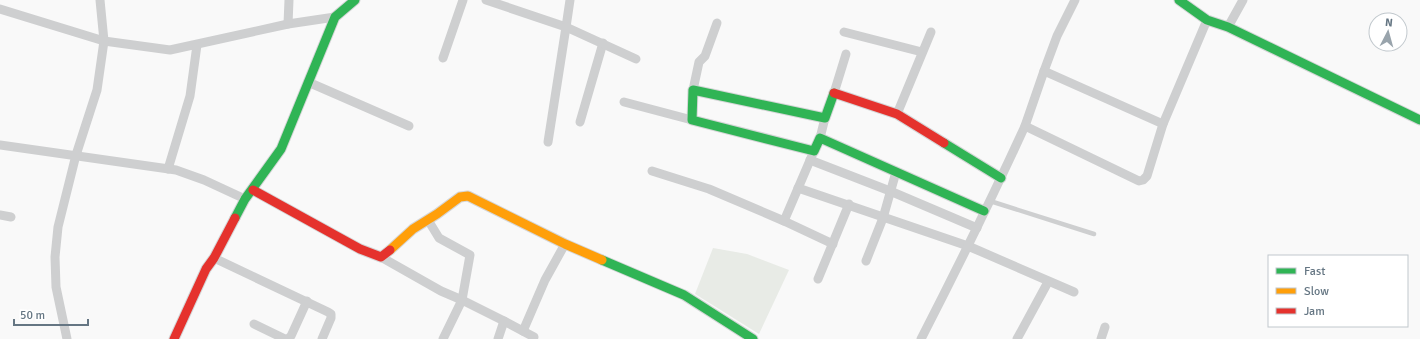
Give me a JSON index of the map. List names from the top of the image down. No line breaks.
{"legend":["Fast","Slow","Jam"],"scale_bar":"50 m","north":"top"}
